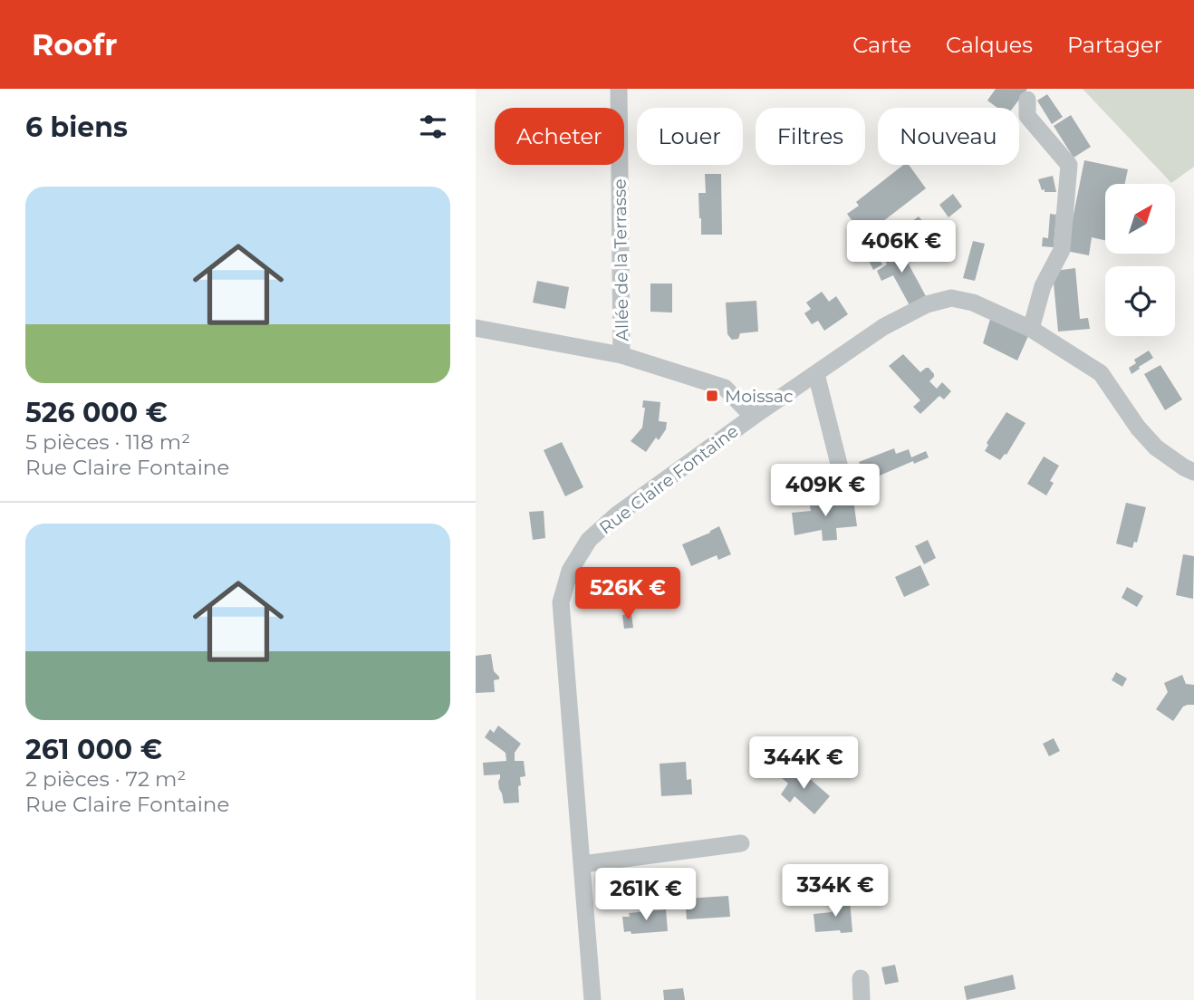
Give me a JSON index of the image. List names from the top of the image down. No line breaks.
{"streets":{"street":["Allée de la Terrasse","Rue Claire Fontaine"]},"places":{"transit":["Moissac"]},"north":"top right","page":{"header":"Roofr","nav":["Carte","Calques","Partager"],"heading":"6 biens","chip":["Acheter","Louer","Filtres","Nouveau"],"list":[{"name":"526 000 €","note":"5 pièces · 118 m² · Rue Claire Fontaine"},{"name":"261 000 €","note":"2 pièces · 72 m² · Rue Claire Fontaine"}],"price":["406K €","409K €","526K €","344K €","334K €","261K €"]}}
